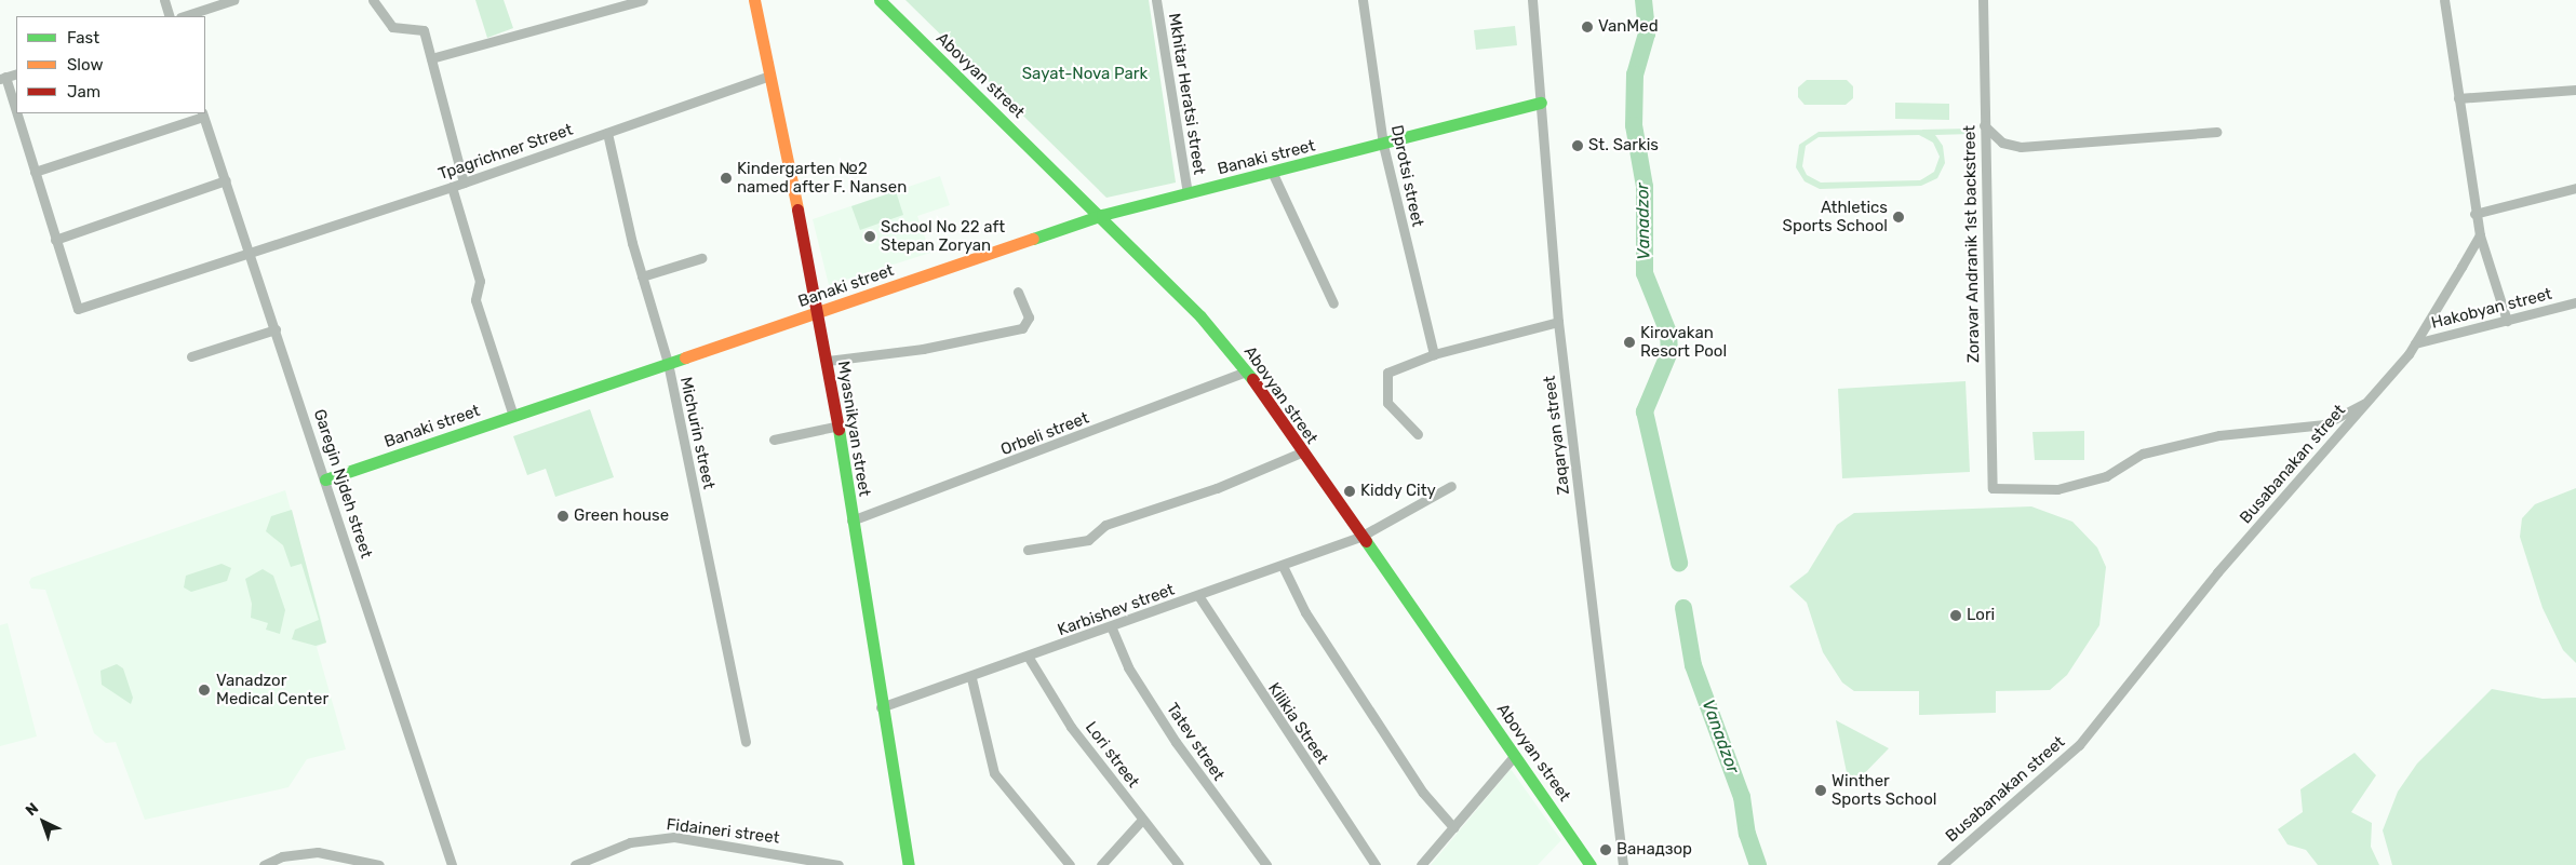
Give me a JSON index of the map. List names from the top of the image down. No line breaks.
{"streets":{"street":["Abovyan street","Mkhitar Heratsi street","Tpagrichner Street","Banaki street","Dprotsi street","Zoravar Andranik 1st backstreet","Hakobyan street","Myasnikyan street","Michurin street","Orbeli street","Zaqaryan street","Busabanakan street","Garegin Njdeh street","Karbishev street","Kilikia Street","Tatev street","Lori street","Fidaineri street"]},"crossings":[["Abovyan street","Banaki street"],["Abovyan street","Orbeli street"],["Abovyan street","Karbishev street"],["Mkhitar Heratsi street","Banaki street"],["Tpagrichner Street","Myasnikyan street"],["Tpagrichner Street","Michurin street"],["Tpagrichner Street","Garegin Njdeh street"],["Banaki street","Dprotsi street"],["Banaki street","Myasnikyan street"],["Banaki street","Michurin street"],["Banaki street","Zaqaryan street"],["Banaki street","Garegin Njdeh street"],["Zoravar Andranik 1st backstreet","Busabanakan street"],["Hakobyan street","Busabanakan street"],["Myasnikyan street","Orbeli street"],["Myasnikyan street","Karbishev street"],["Karbishev street","Kilikia Street"],["Karbishev street","Tatev street"],["Karbishev street","Lori street"]],"water":["Vanadzor"],"parks":["Sayat-Nova Park"],"places":["VanMed","St. Sarkis","Kindergarten №2 named after F. Nansen","Athletics Sports School","School No 22 aft Stepan Zoryan","Kirovakan Resort Pool","Kiddy City","Green house","Lori","Vanadzor Medical Center","Winther Sports School","Ванадзор"],"legend":["Fast","Slow","Jam"],"north":"top left"}
